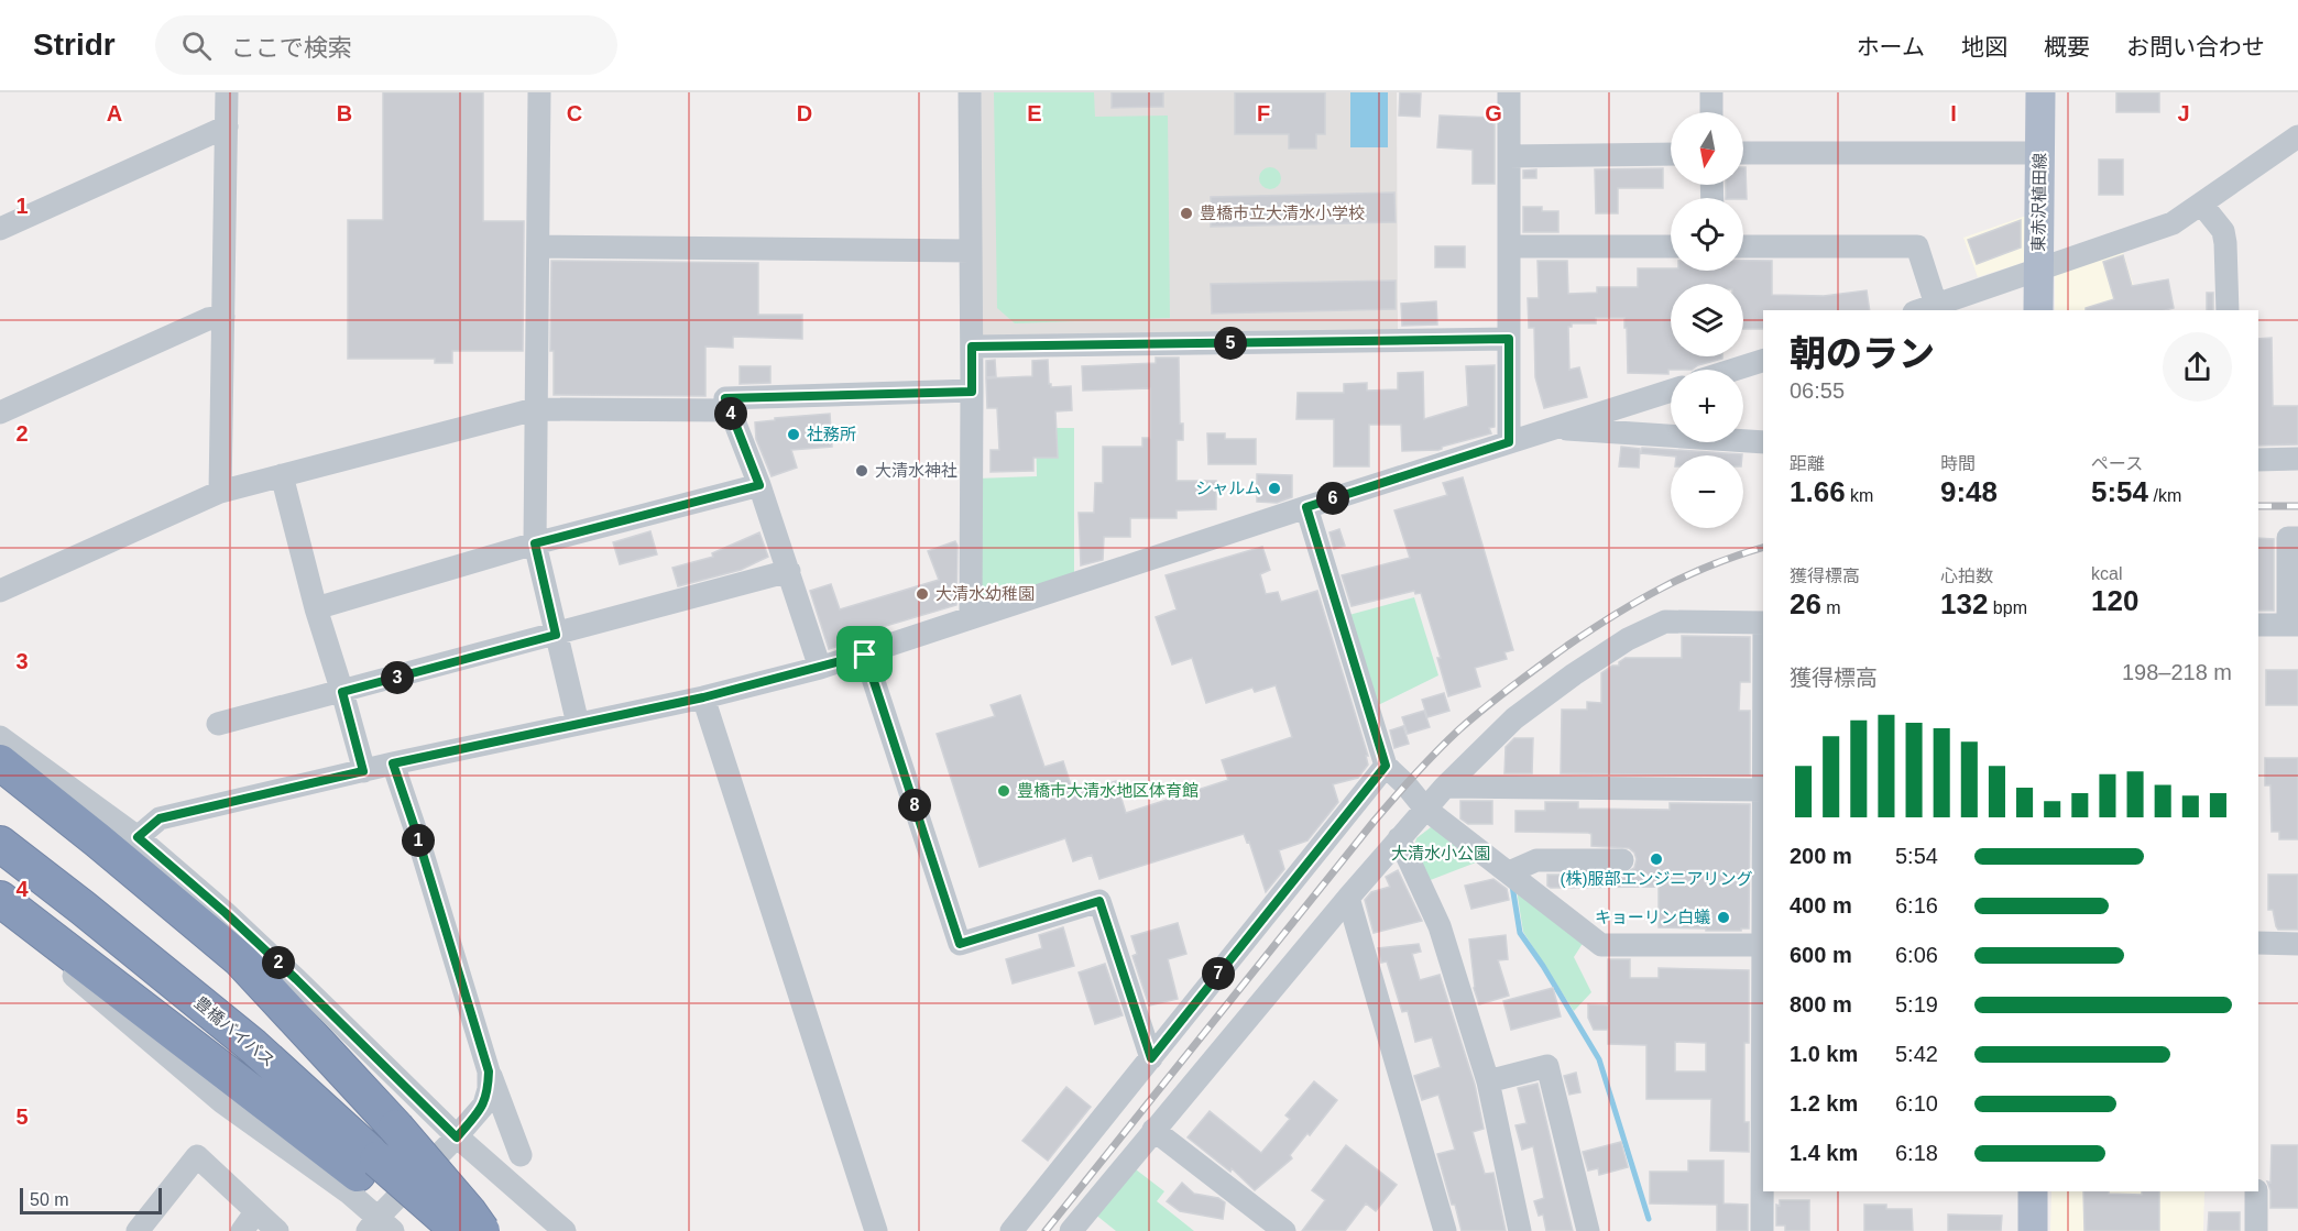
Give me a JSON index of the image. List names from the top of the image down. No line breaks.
{"streets":{"highway":["豊橋バイパス"],"main road":["東赤沢植田線"]},"parks":["大清水小公園"],"places":["豊橋市立大清水小学校","社務所","大清水神社","シャルム","大清水幼稚園","豊橋市大清水地区体育館","(株)服部エンジニアリング","キョーリン白蟻"],"scale_bar":"50 m","north":"bottom","page":{"header":"Stridr","search":"ここで検索","nav":["ホーム","地図","概要","お問い合わせ"],"map_buttons":["+","−"],"heading":["朝のラン","06:55"],"pins":["5","4","6","3","8","1","2","7"],"stats":[["距離","1.66 km"],["時間","9:48"],["ペース","5:54 /km"],["獲得標高","26 m"],["心拍数","132 bpm"],["kcal","120"]],"chart":["獲得標高","198–218 m"],"list":[{"name":"200 m","note":"5:54"},{"name":"400 m","note":"6:16"},{"name":"600 m","note":"6:06"},{"name":"800 m","note":"5:19"},{"name":"1.0 km","note":"5:42"},{"name":"1.2 km","note":"6:10"},{"name":"1.4 km","note":"6:18"}],"scale":"50 m"},"grid":{"columns":["A","B","C","D","E","F","G","I","J"],"rows":["1","2","3","4","5"]}}
